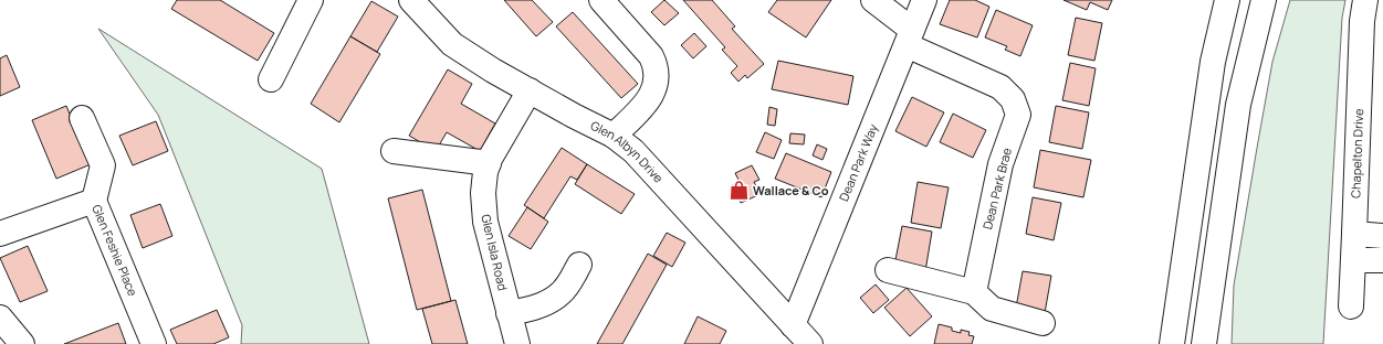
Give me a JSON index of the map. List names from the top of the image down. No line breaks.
{"streets":{"street":["Glen Albyn Drive","Chapelton Drive","Dean Park Way","Dean Park Brae","Glen Feshie Place","Glen Isla Road"]},"crossings":[["Glen Albyn Drive","Dean Park Way"],["Glen Albyn Drive","Glen Isla Road"],["Dean Park Way","Dean Park Brae"]],"places":{"shop":["Wallace & Co"]}}
